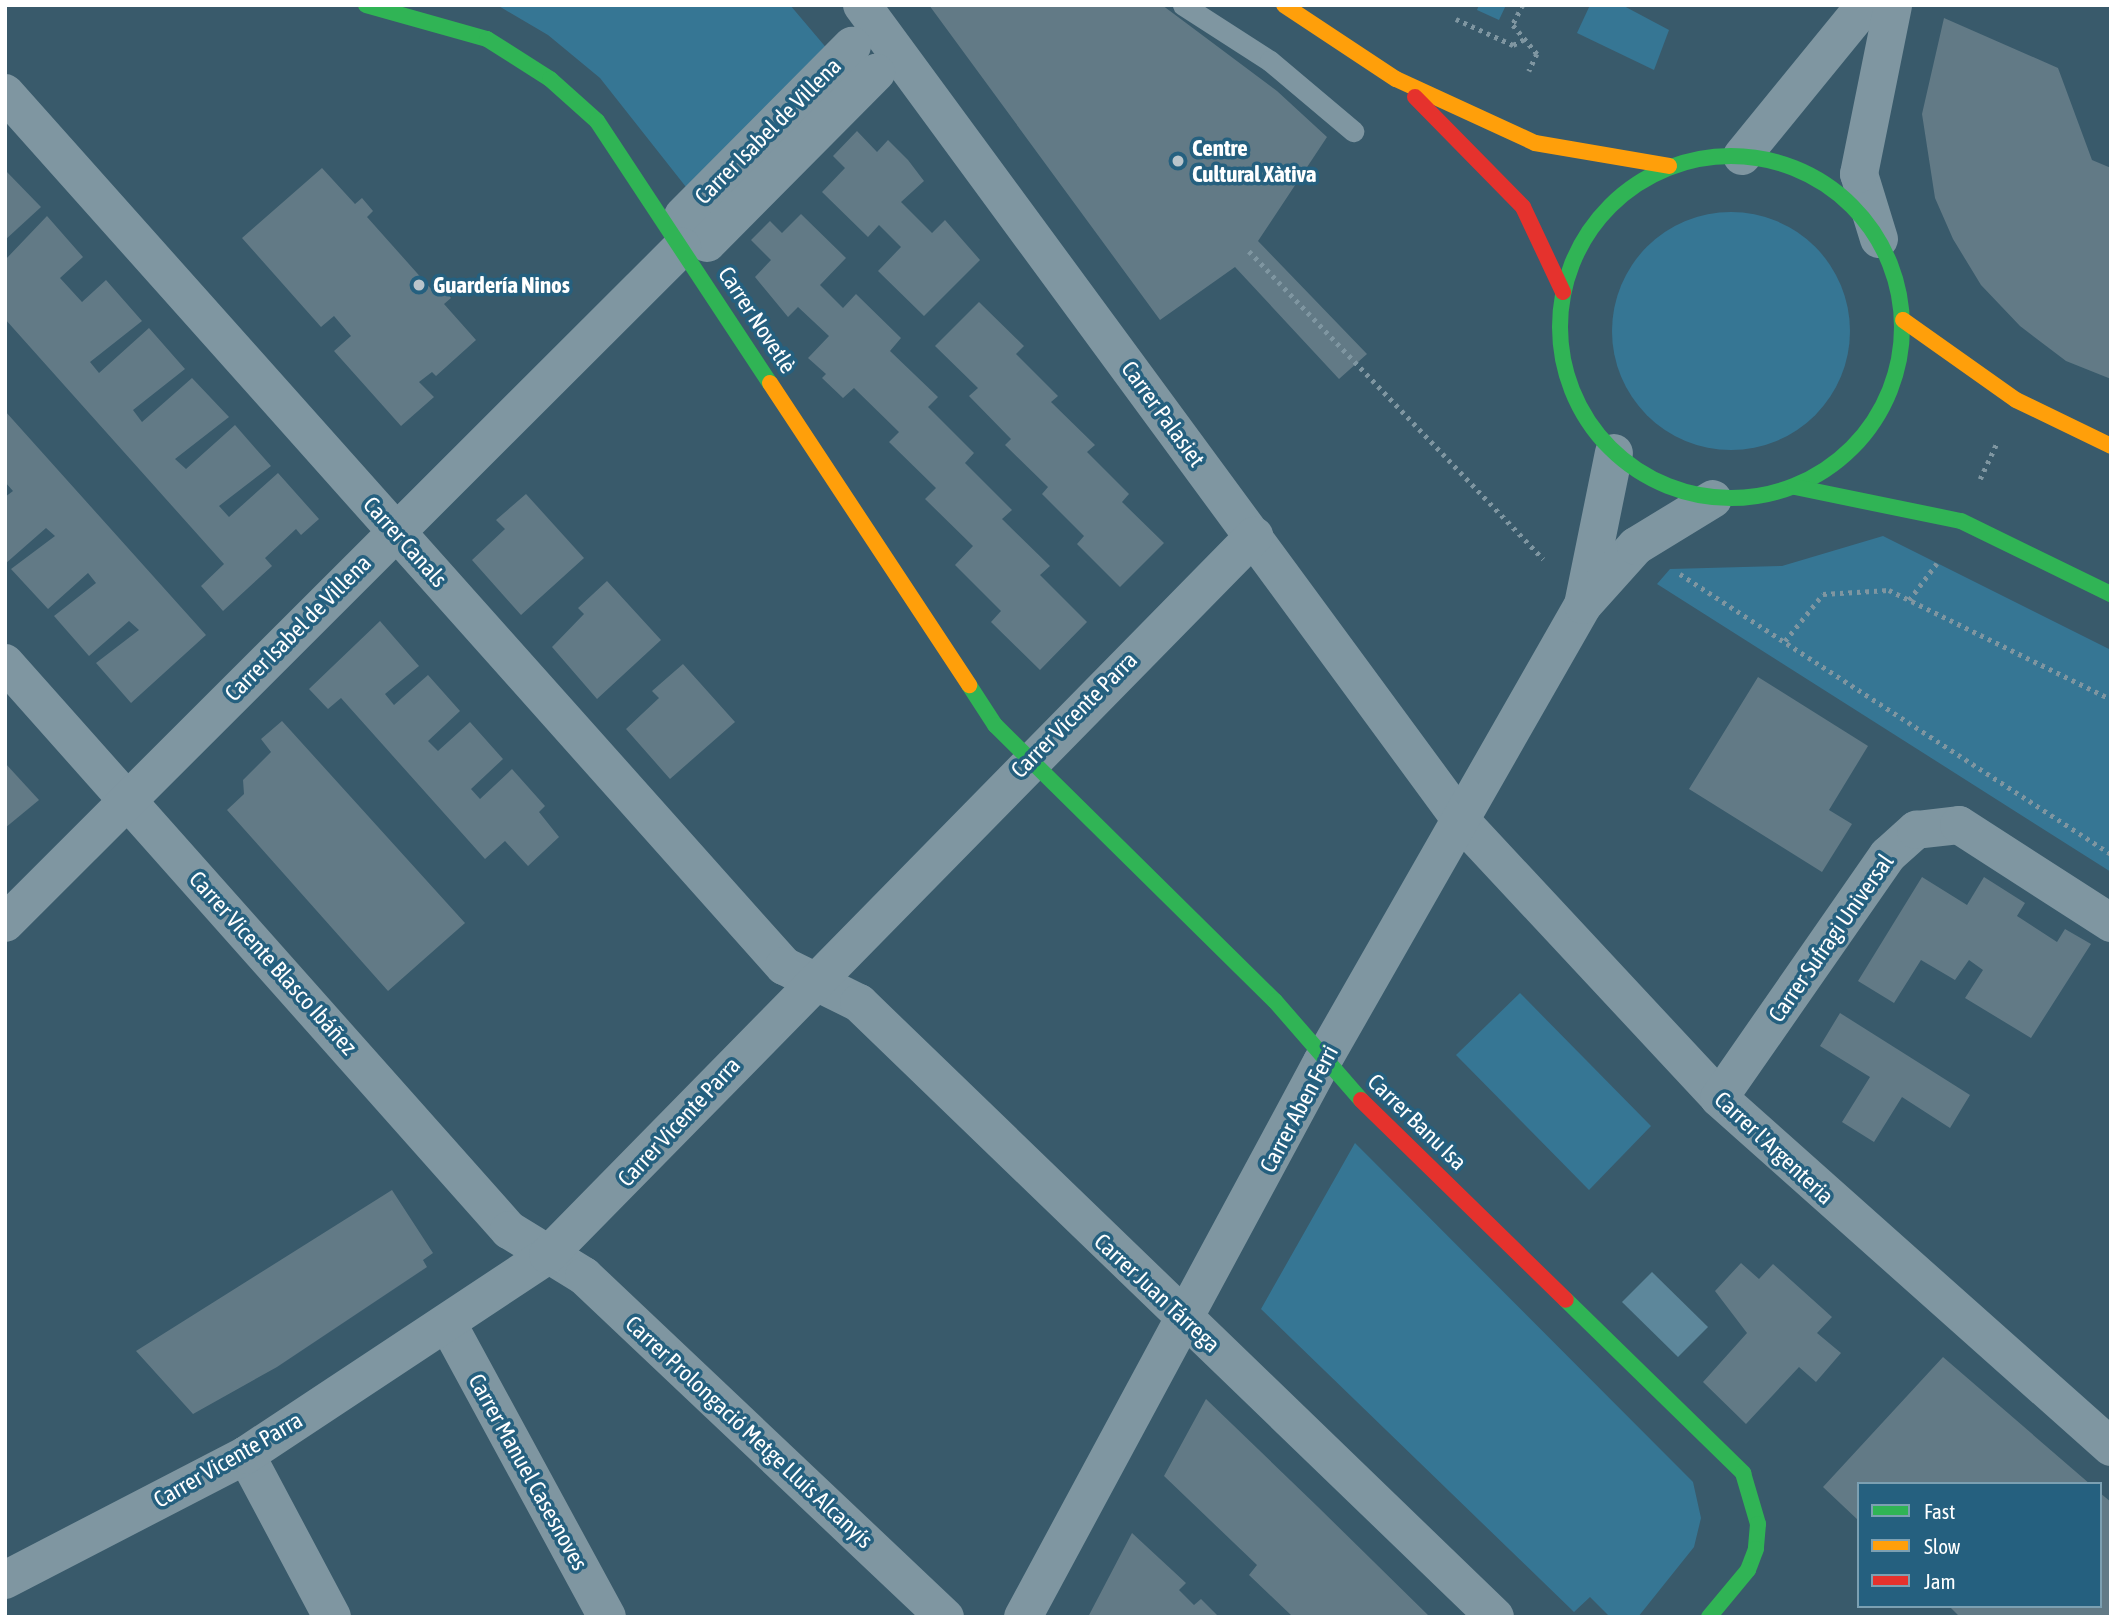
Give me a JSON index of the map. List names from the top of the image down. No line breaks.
{"streets":{"street":["Carrer Isabel de Villena","Carrer Novetlè","Carrer Palasiet","Carrer Canals","Carrer Vicente Parra","Carrer Sufragi Universal","Carrer Vicente Blasco Ibáñez","Carrer Aben Ferri","Carrer Banu Isa","Carrer l'Argenteria","Carrer Juan Tárrega","Carrer Prolongació Metge Lluís Alcanyís","Carrer Manuel Casesnoves"]},"crossings":[["Carrer Isabel de Villena","Carrer Novetlè"],["Carrer Isabel de Villena","Carrer Canals"],["Carrer Isabel de Villena","Carrer Vicente Blasco Ibáñez"],["Carrer Novetlè","Carrer Vicente Parra"],["Carrer Novetlè","Carrer Banu Isa"],["Carrer Palasiet","Carrer Vicente Parra"],["Carrer Palasiet","Carrer Aben Ferri"],["Carrer Palasiet","Carrer l'Argenteria"],["Carrer Canals","Carrer Vicente Parra"],["Carrer Canals","Carrer Juan Tárrega"],["Carrer Vicente Parra","Carrer Vicente Blasco Ibáñez"],["Carrer Vicente Parra","Carrer Banu Isa"],["Carrer Vicente Parra","Carrer Juan Tárrega"],["Carrer Vicente Parra","Carrer Prolongació Metge Lluís Alcanyís"],["Carrer Vicente Parra","Carrer Manuel Casesnoves"],["Carrer Sufragi Universal","Carrer l'Argenteria"],["Carrer Vicente Blasco Ibáñez","Carrer Prolongació Metge Lluís Alcanyís"],["Carrer Aben Ferri","Carrer Banu Isa"],["Carrer Aben Ferri","Carrer l'Argenteria"],["Carrer Aben Ferri","Carrer Juan Tárrega"]],"places":["Centre Cultural Xàtiva","Guardería Ninos"],"legend":["Fast","Slow","Jam"]}
